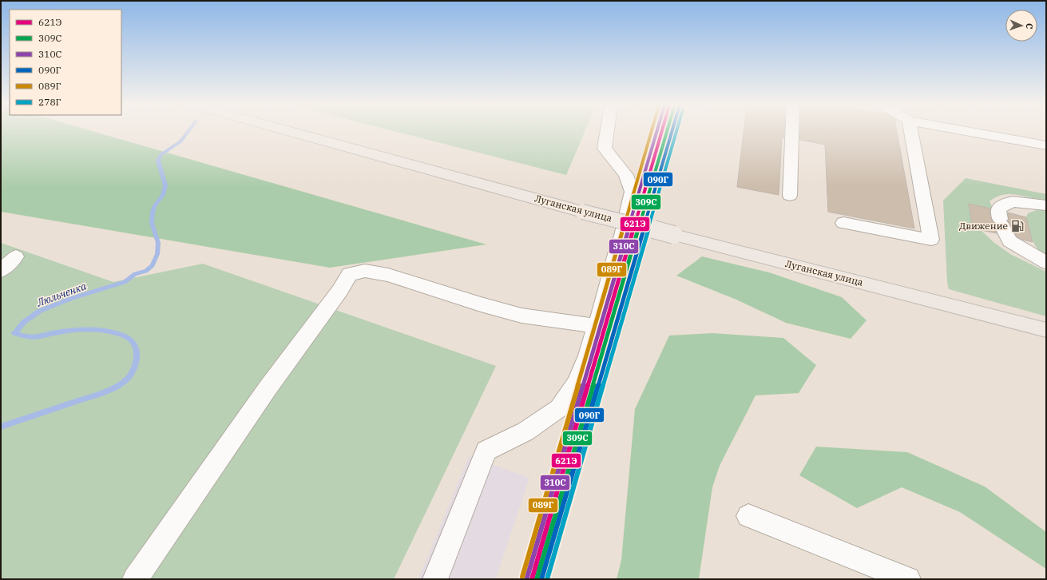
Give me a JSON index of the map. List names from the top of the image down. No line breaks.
{"streets":{"highway":["Луганская улица"]},"water":["Люльченка"],"places":{"fuel station":["Движение"]},"lines":["transit line 621Э","transit line 309С","transit line 310С","transit line 090Г","transit line 089Г","transit line 278Г"],"legend":["621Э","309С","310С","090Г","089Г","278Г"],"north":"right"}
